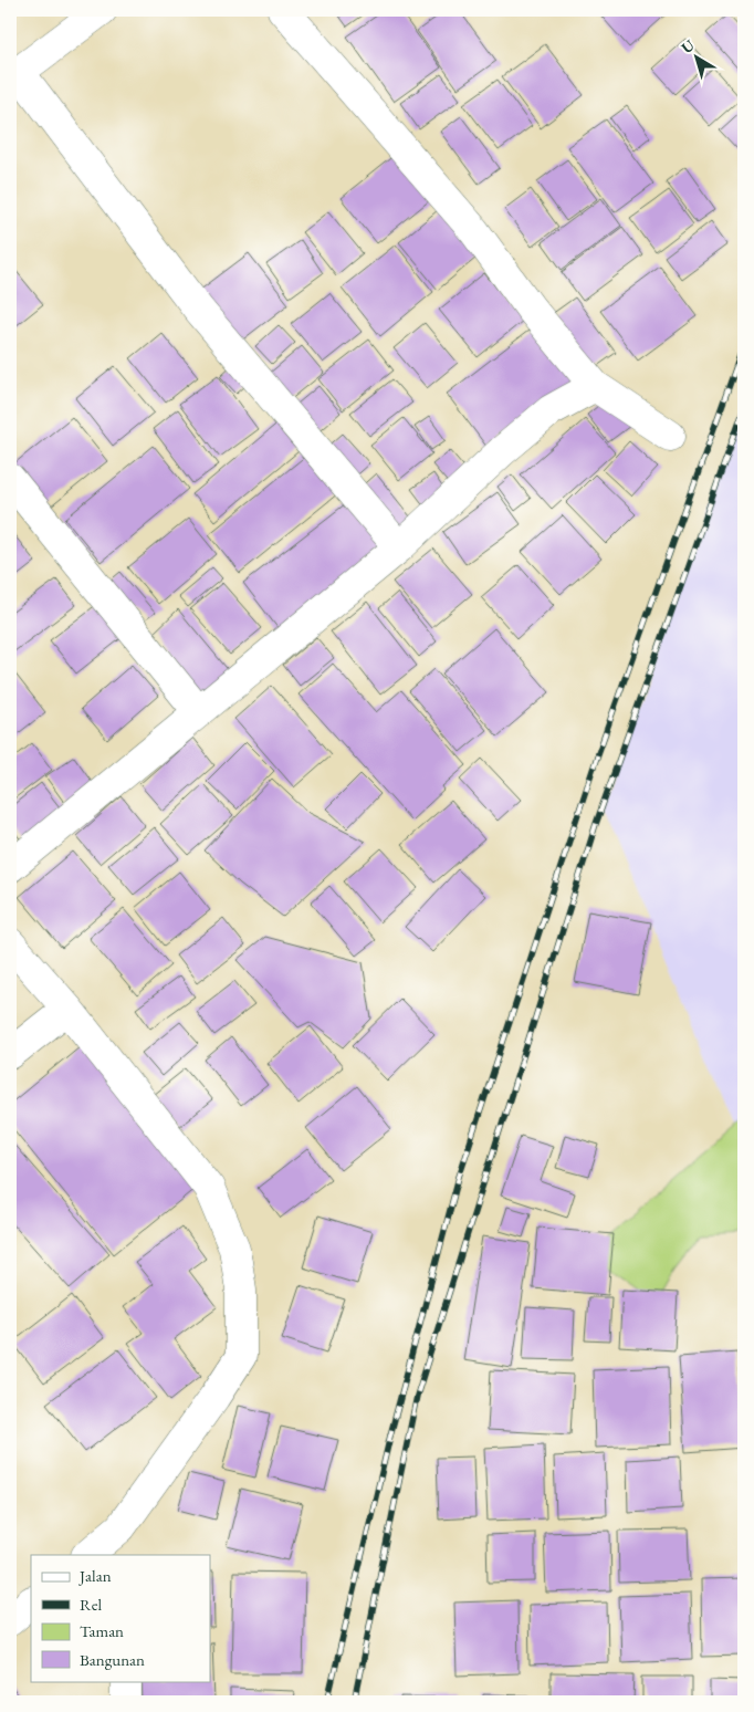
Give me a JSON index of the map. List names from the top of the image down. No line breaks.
{"legend":["Jalan","Rel","Taman","Bangunan"],"north":"top left"}
